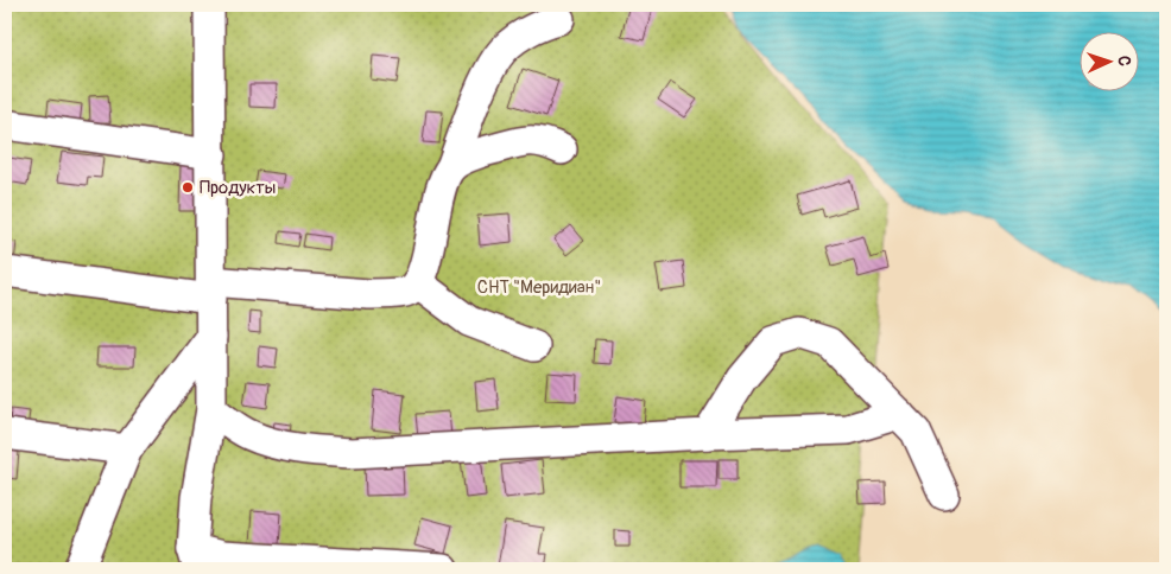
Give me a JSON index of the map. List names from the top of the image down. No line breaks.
{"parks":["СНТ \"Меридиан\""],"places":["Продукты"],"north":"right"}
